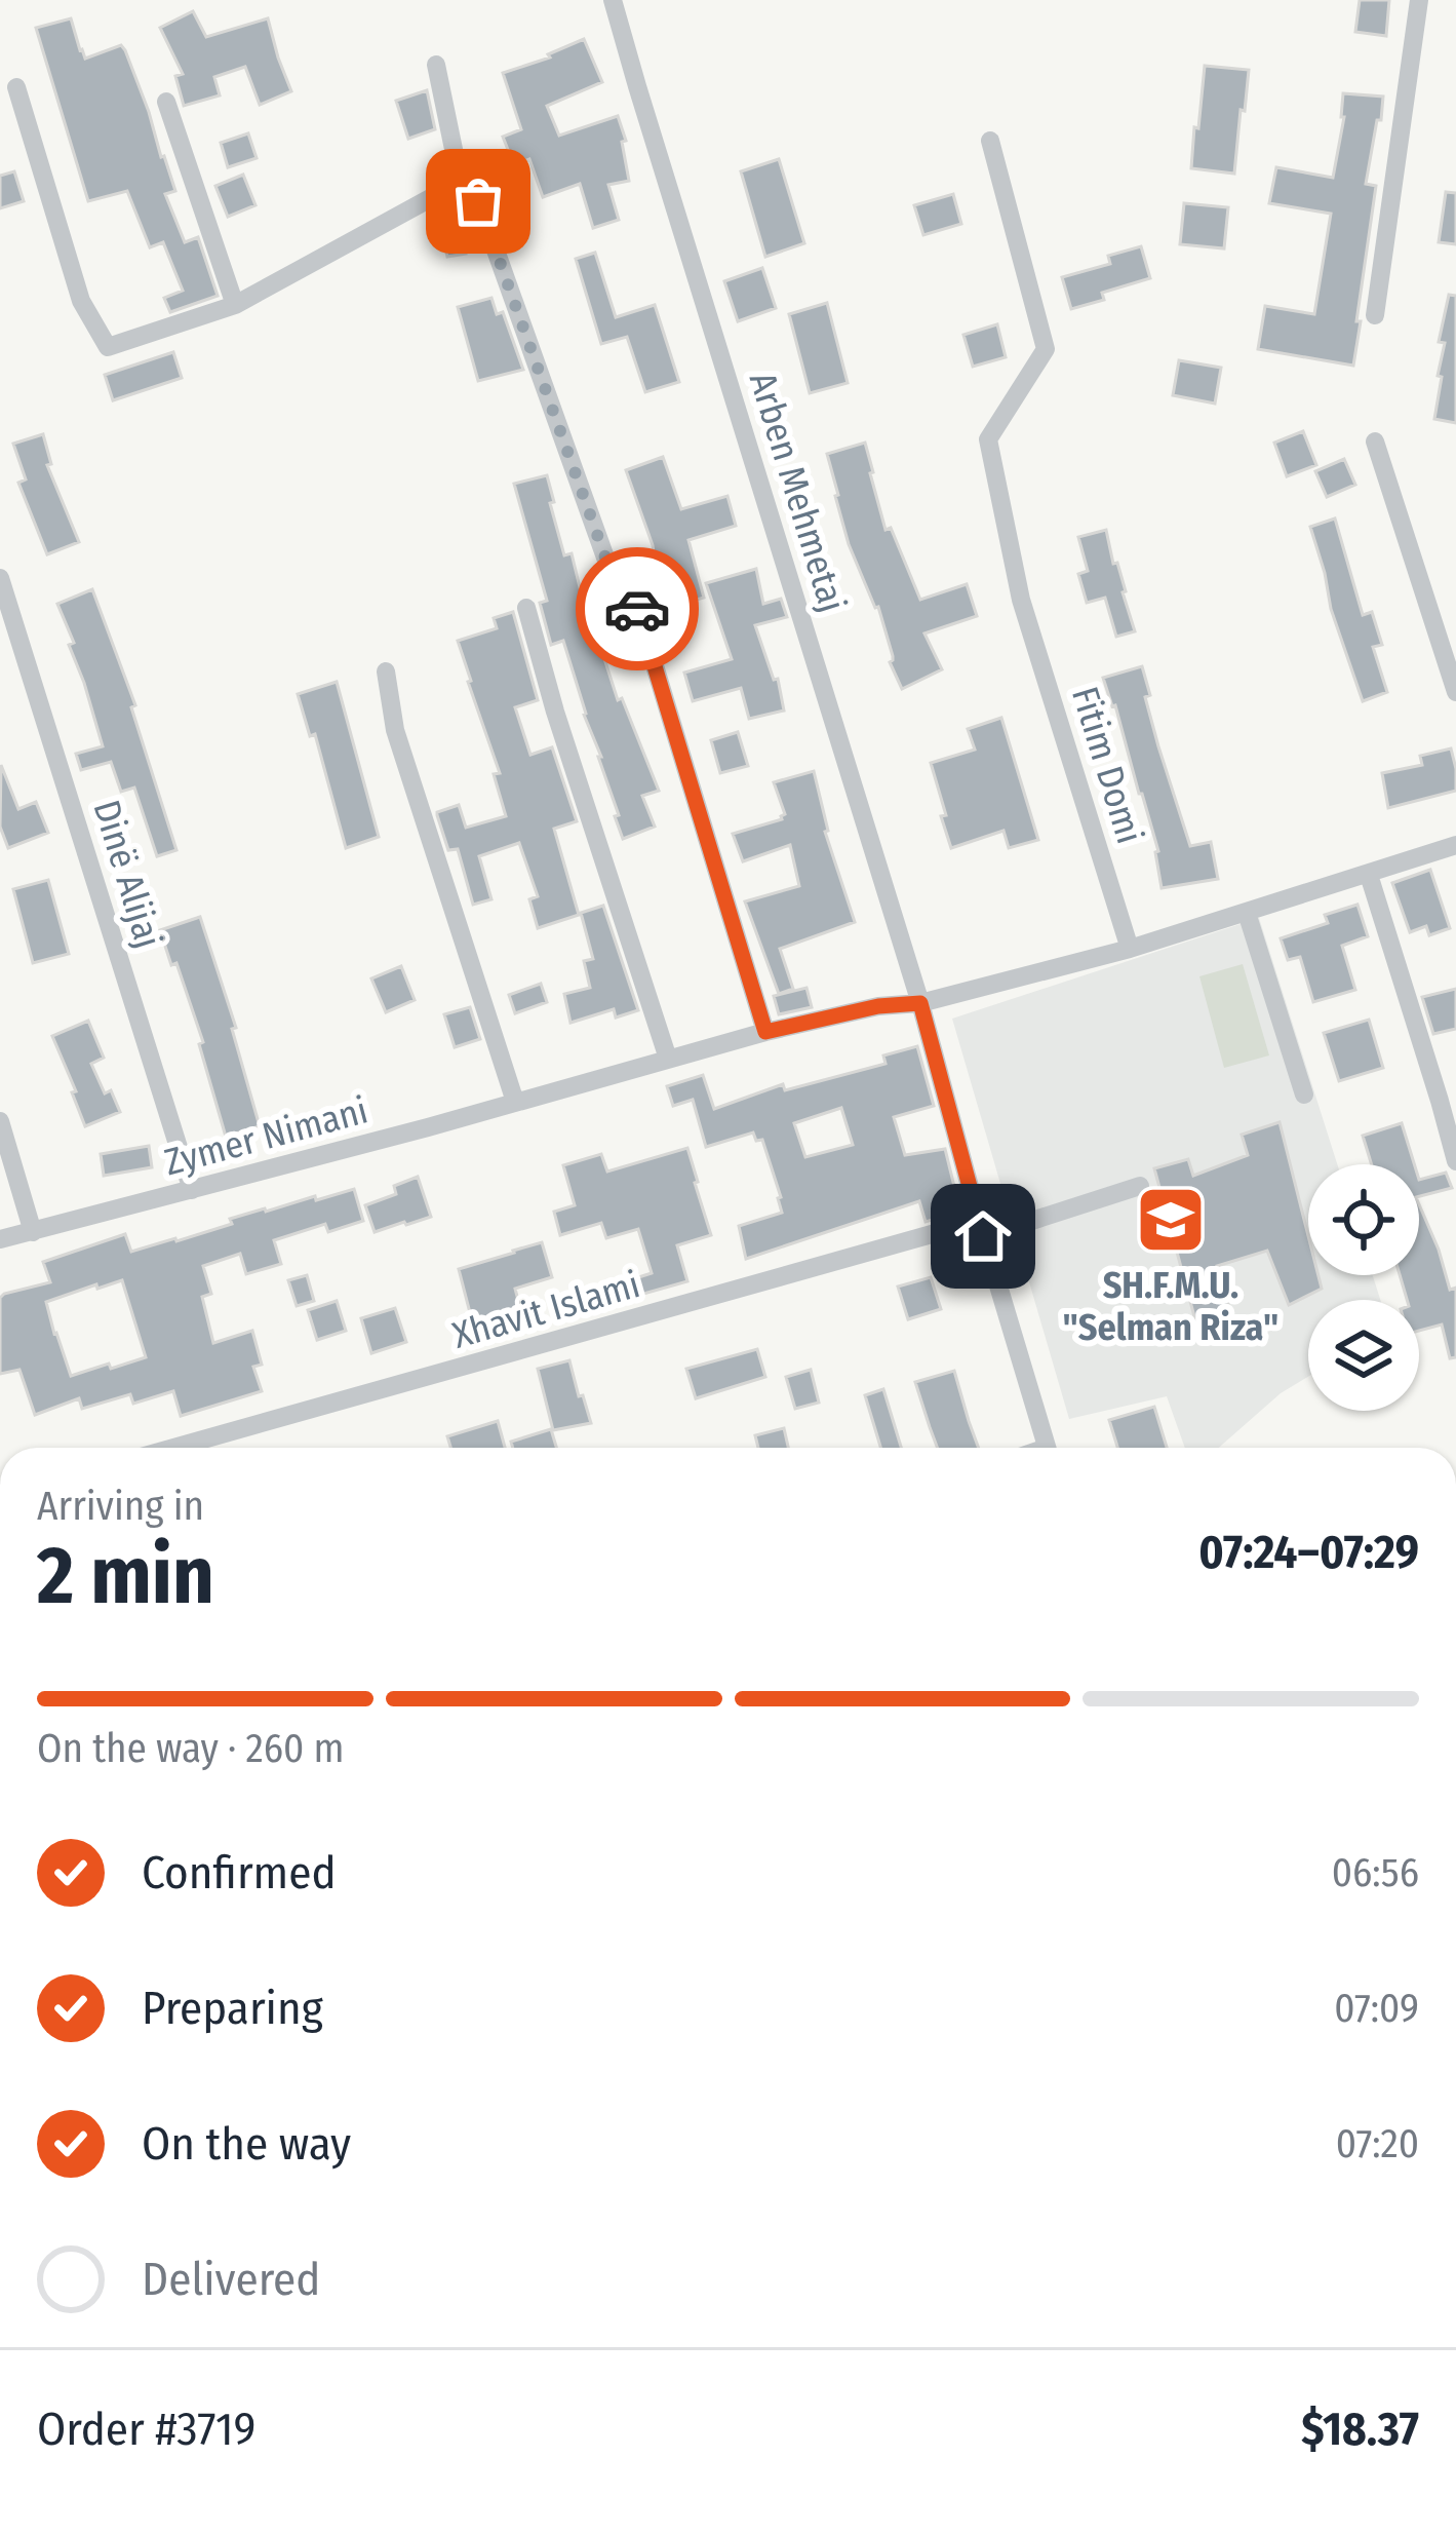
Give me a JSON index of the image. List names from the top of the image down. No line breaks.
{"streets":{"street":["Arben Mehmetaj","Fitim Domi","Dinë Alijaj","Zymer Nimani","Xhavit Islami"]},"crossings":[["Arben Mehmetaj","Zymer Nimani"],["Arben Mehmetaj","Xhavit Islami"],["Dinë Alijaj","Zymer Nimani"]],"places":{"school or university":["SH.F.M.U. \"Selman Riza\""]},"page":{"heading":["2 min","Arriving in","07:24–07:29"],"panel":["Order #3719","$18.37"],"bar":"On the way · 260 m","list":[["Confirmed","06:56"],["Preparing","07:09"],["On the way","07:20"],"Delivered"]}}
